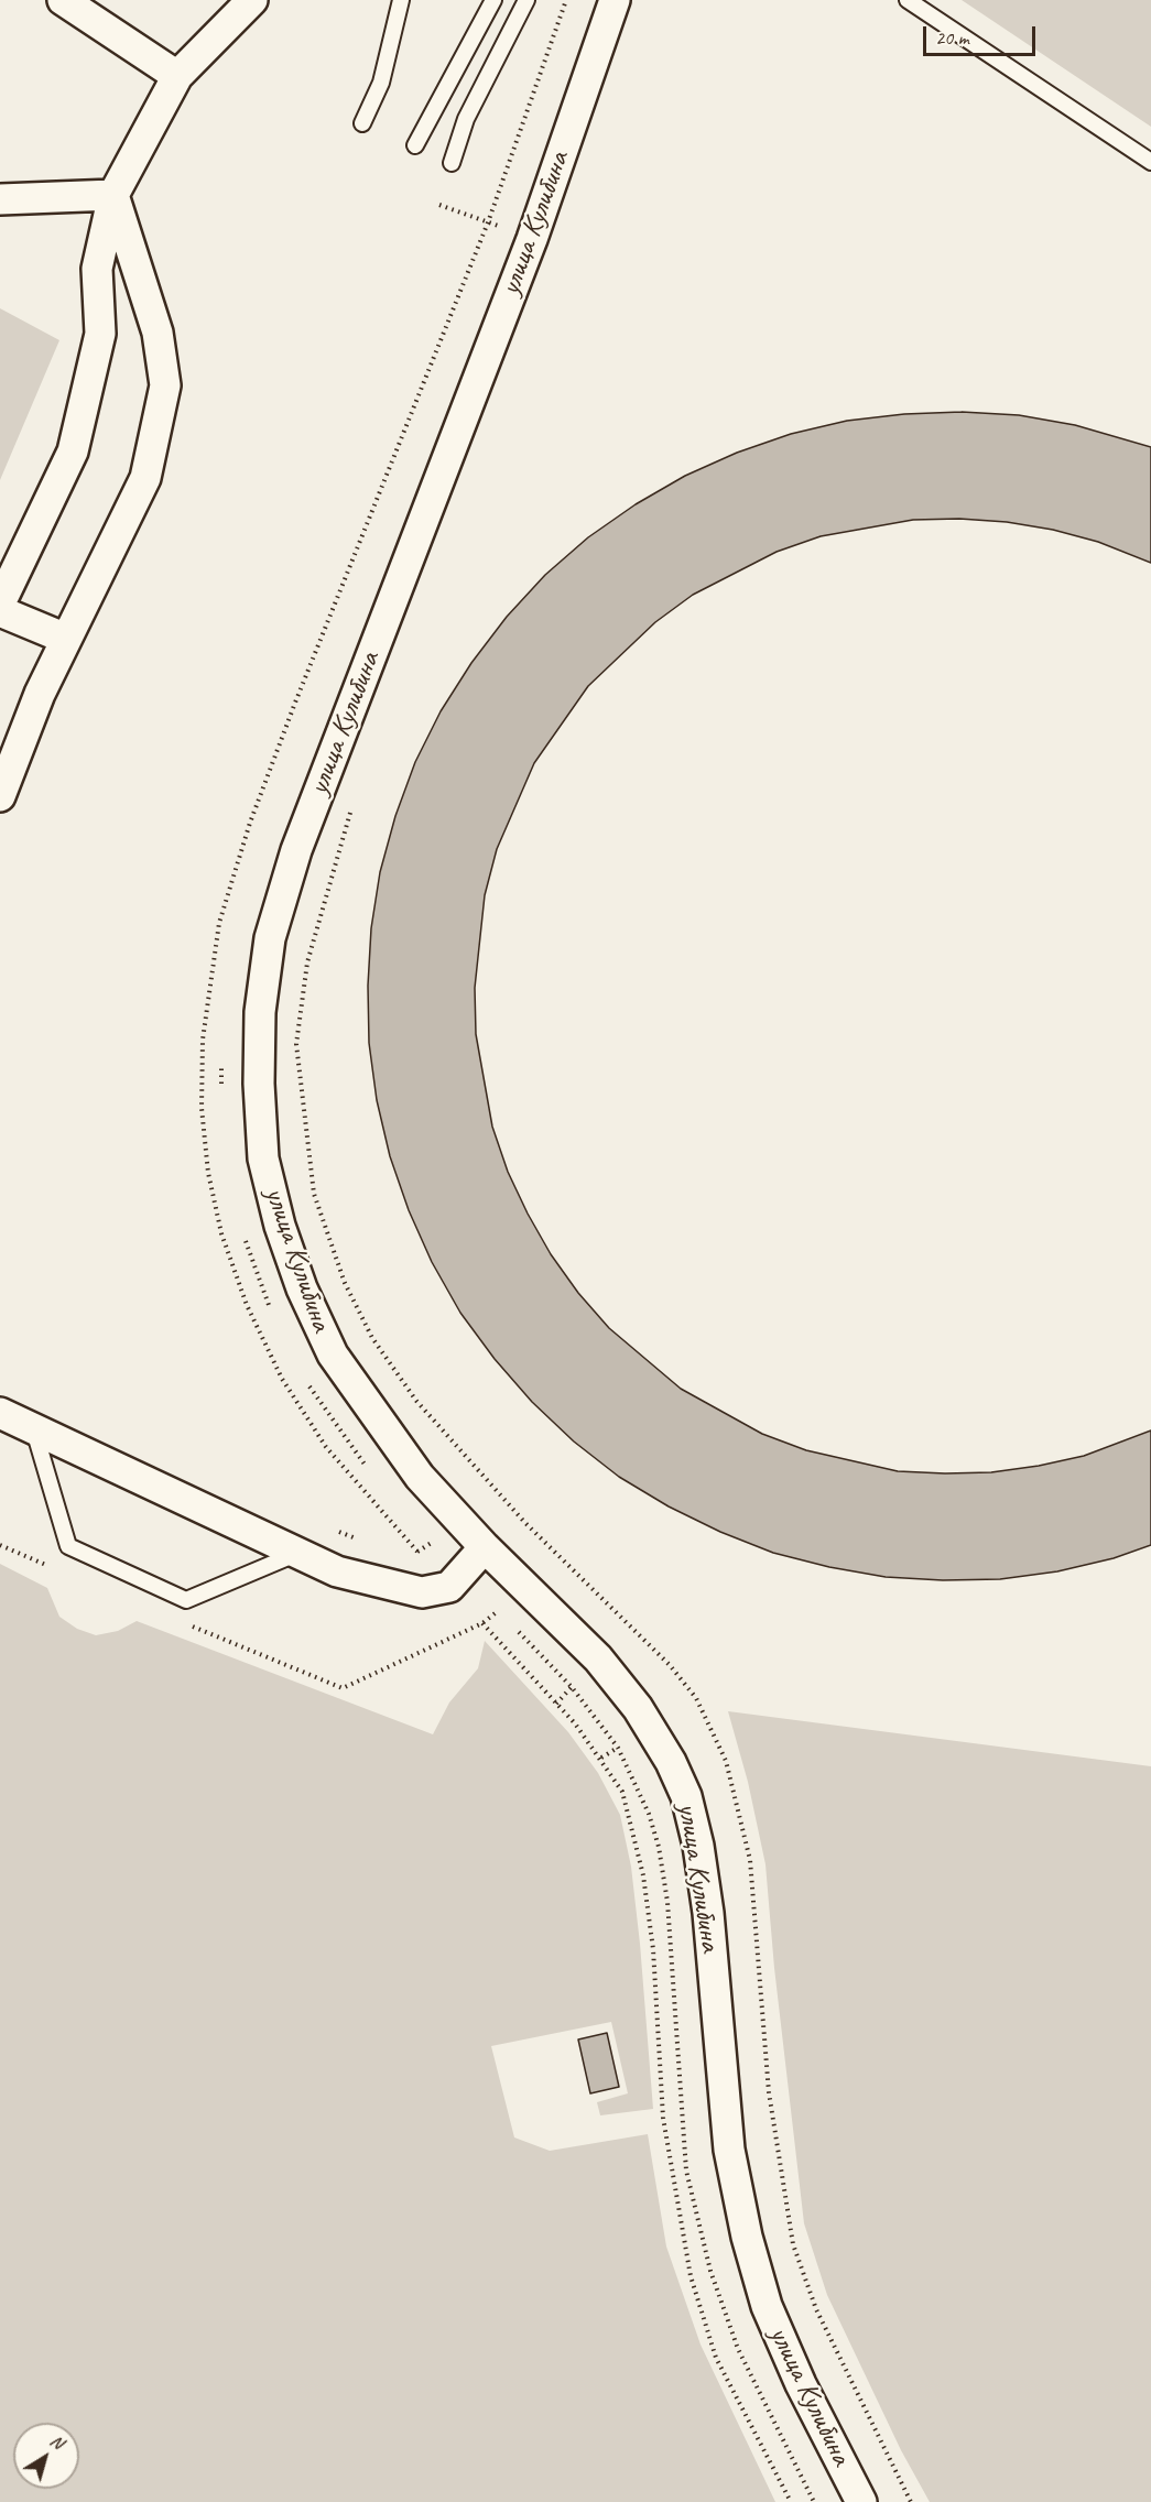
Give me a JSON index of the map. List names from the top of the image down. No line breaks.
{"streets":{"street":["улица Кулибина"]},"scale_bar":"20 m","north":"top right"}
